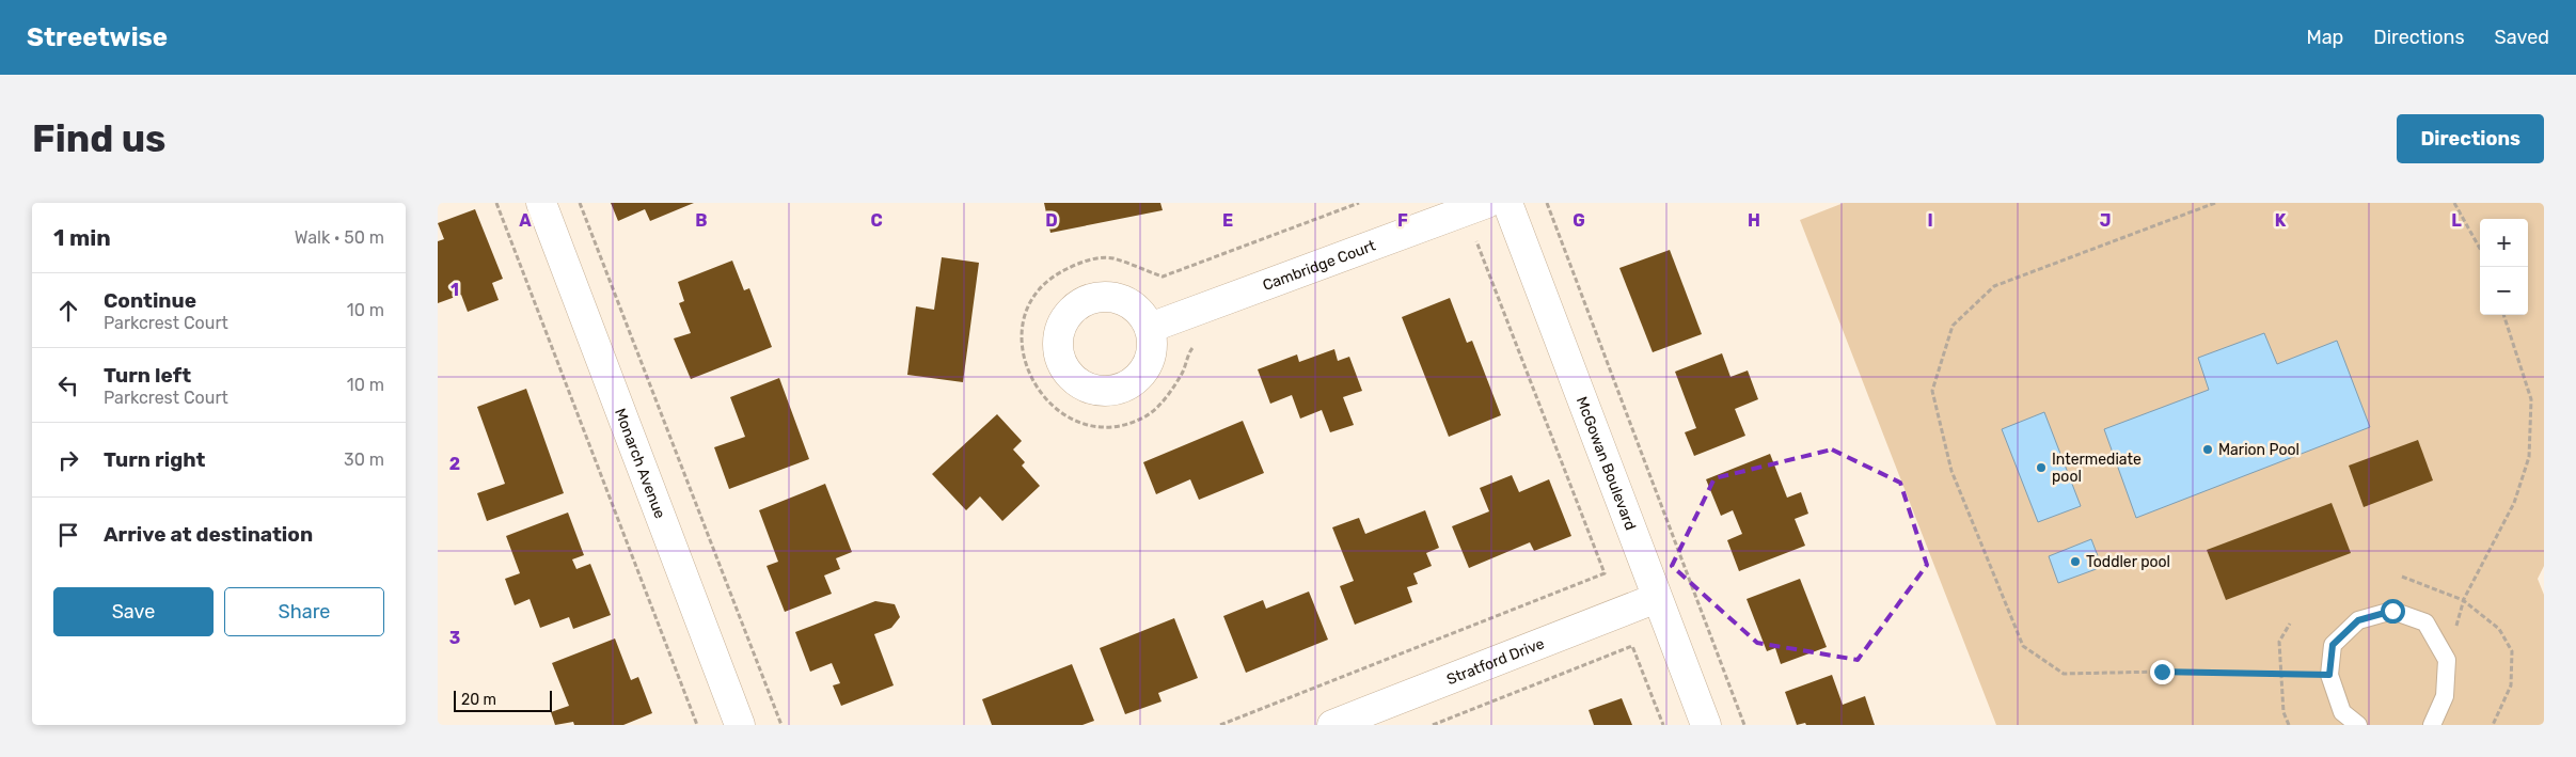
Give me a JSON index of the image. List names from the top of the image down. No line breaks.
{"streets":{"street":["Cambridge Court","Monarch Avenue","McGowan Boulevard","Stratford Drive"]},"crossings":[["McGowan Boulevard","Stratford Drive"]],"places":["Marion Pool","Intermediate pool","Toddler pool"],"scale_bar":"20 m","page":{"header":"Streetwise","nav":["Map","Directions","Saved"],"buttons":["Directions",["Save","Share"]],"title":"Find us","heading":["1 min","Walk · 50 m"],"map_buttons":["+","−"],"list":[["Continue","Parkcrest Court","10 m"],["Turn left","Parkcrest Court","10 m"],["Turn right","30 m"],"Arrive at destination"],"scale":"20 m"},"grid":{"columns":["A","B","C","D","E","F","G","H","I","J","K","L"],"rows":["1","2","3"]}}
